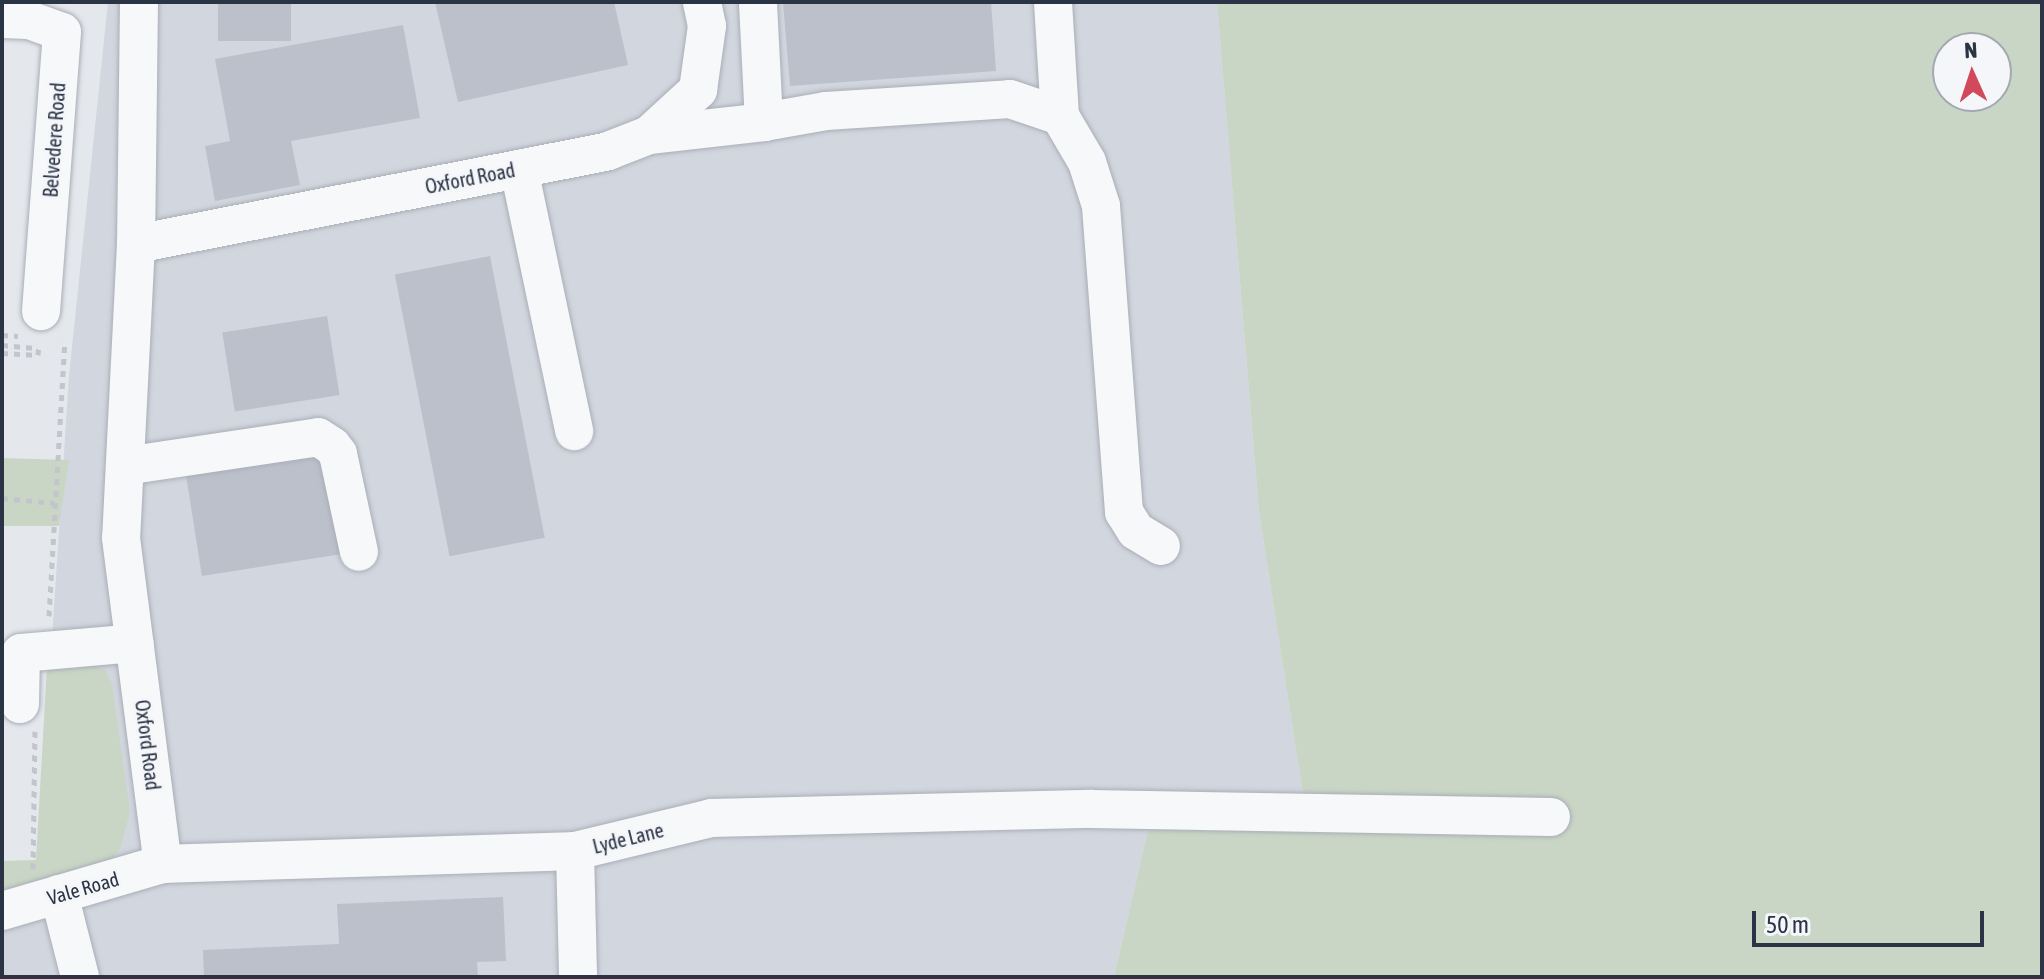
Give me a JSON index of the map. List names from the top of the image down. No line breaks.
{"streets":{"street":["Belvedere Road","Oxford Road","Lyde Lane","Vale Road"]},"crossings":[["Oxford Road","Lyde Lane"],["Oxford Road","Vale Road"],["Lyde Lane","Vale Road"]],"scale_bar":"50 m","north":"top"}
